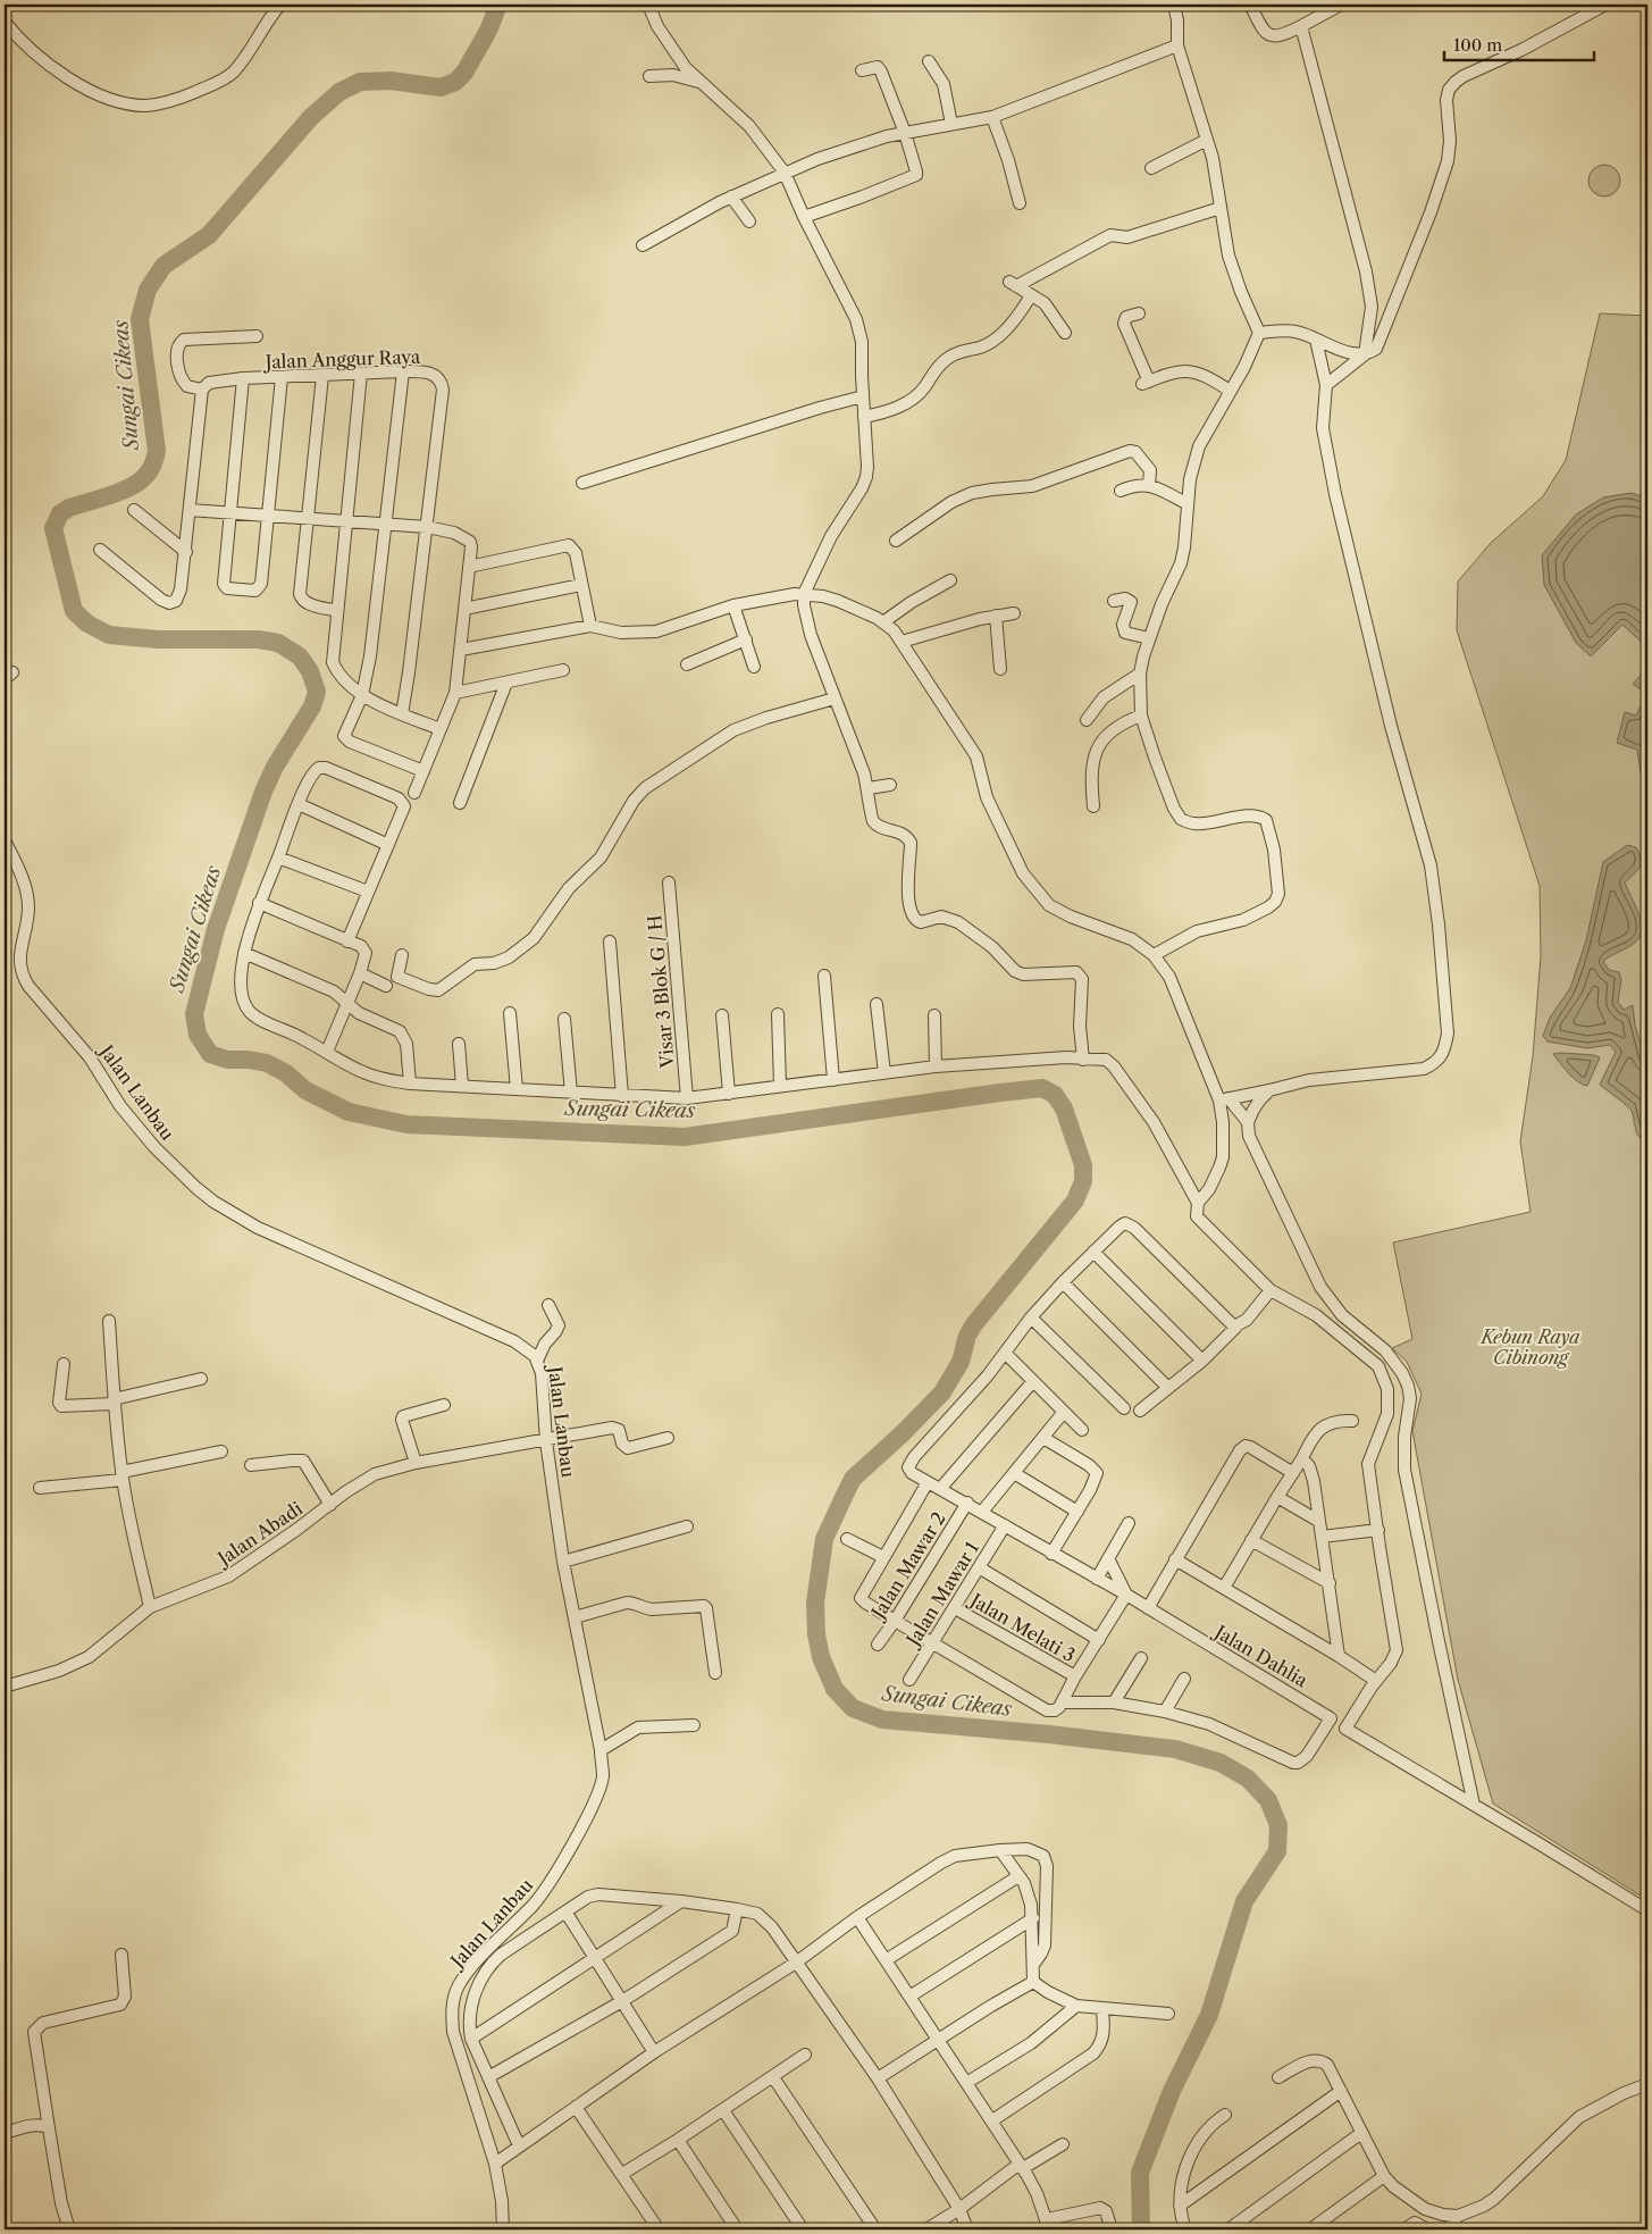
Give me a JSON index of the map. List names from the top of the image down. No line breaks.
{"streets":{"street":["Jalan Anggur Raya","Visar 3 Blok G / H","Jalan Lanbau","Jalan Abadi","Jalan Mawar 2","Jalan Mawar 1","Jalan Melati 3","Jalan Dahlia"]},"crossings":[["Jalan Lanbau","Jalan Abadi"],["Jalan Mawar 2","Jalan Dahlia"],["Jalan Mawar 1","Jalan Melati 3"],["Jalan Mawar 1","Jalan Dahlia"]],"water":["Sungai Cikeas"],"parks":["Kebun Raya Cibinong"],"scale_bar":"100 m"}
